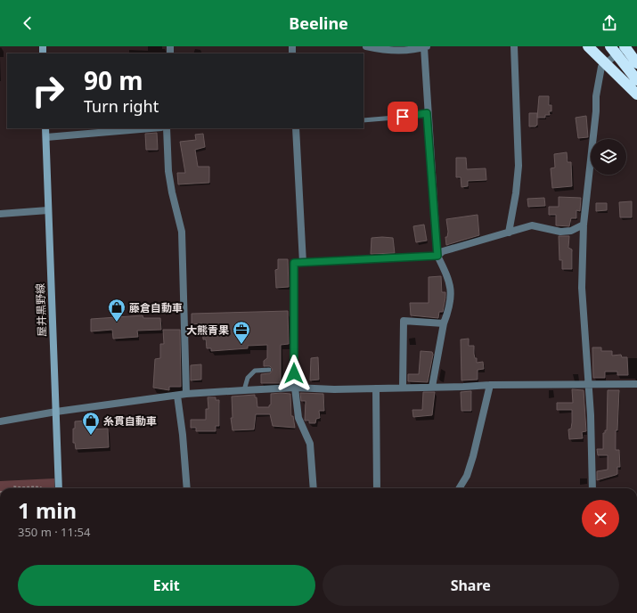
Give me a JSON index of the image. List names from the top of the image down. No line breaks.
{"streets":{"main road":["屋井黒野線"]},"places":{"shop":["藤倉自動車","糸貫自動車"],"office":["大熊青果"]},"page":{"header":"Beeline","turn":["90 m","Turn right"],"heading":["1 min","350 m · 11:54"],"buttons":["Exit","Share"]}}
